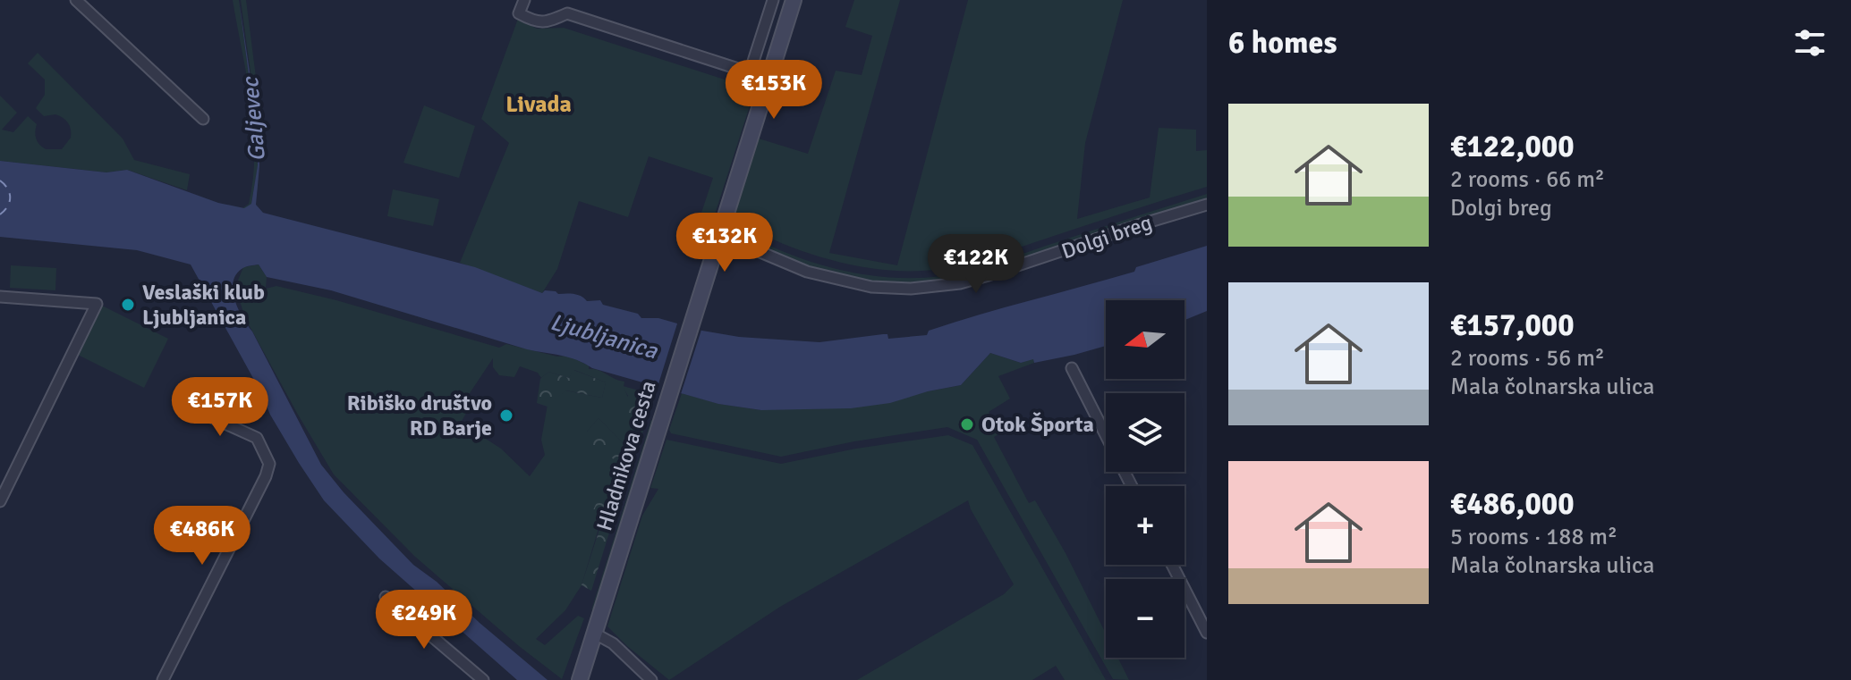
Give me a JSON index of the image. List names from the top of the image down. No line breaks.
{"streets":{"main road":["Hladnikova cesta"],"street":["Dolgi breg"]},"crossings":[["Dolgi breg","Hladnikova cesta"]],"districts":["Livada"],"water":["Galjevec","Ljubljanica"],"places":["Veslaški klub Ljubljanica","Ribiško društvo RD Barje","Otok Športa"],"north":"left","page":{"heading":"6 homes","price":["€153K","€132K","€122K","€157K","€486K","€249K"],"list":[{"name":"€122,000","note":"2 rooms · 66 m² · Dolgi breg"},{"name":"€157,000","note":"2 rooms · 56 m² · Mala čolnarska ulica"},{"name":"€486,000","note":"5 rooms · 188 m² · Mala čolnarska ulica"}],"map_buttons":["+","−"]}}
